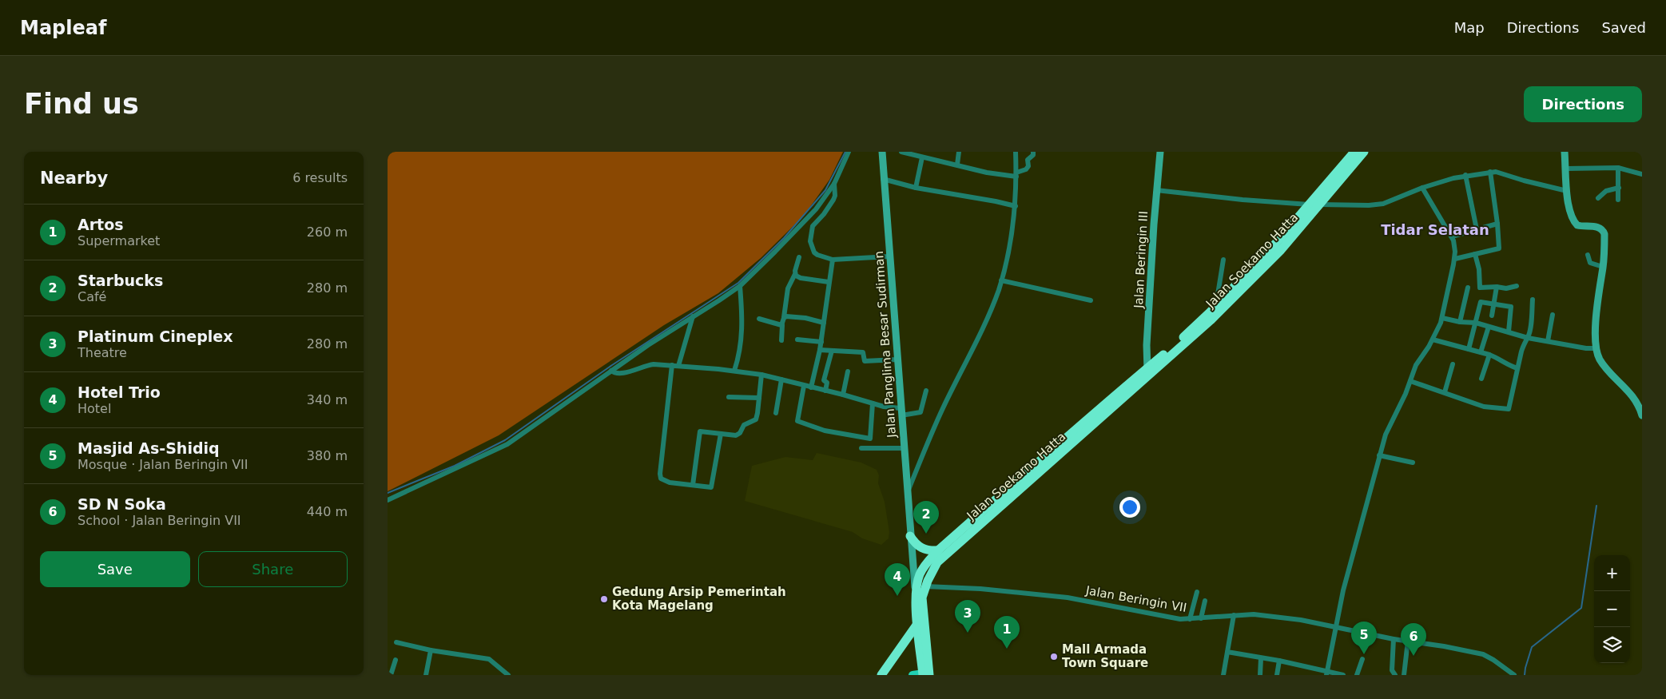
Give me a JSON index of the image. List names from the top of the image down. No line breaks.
{"streets":{"highway":["Jalan Soekarno Hatta"],"street":["Jalan Beringin III","Jalan Panglima Besar Sudirman","Jalan Beringin VII"]},"crossings":[["Jalan Beringin III","Jalan Soekarno Hatta"]],"districts":["Tidar Selatan"],"places":["Gedung Arsip Pemerintah Kota Magelang","Mall Armada Town Square"],"page":{"header":"Mapleaf","nav":["Map","Directions","Saved"],"buttons":["Directions",["Save","Share"]],"title":"Find us","heading":["Nearby","6 results"],"list":[{"mark":"1","name":"Artos","note":"Supermarket","value":"260 m"},{"mark":"2","name":"Starbucks","note":"Café","value":"280 m"},{"mark":"3","name":"Platinum Cineplex","note":"Theatre","value":"280 m"},{"mark":"4","name":"Hotel Trio","note":"Hotel","value":"340 m"},{"mark":"5","name":"Masjid As-Shidiq","note":"Mosque · Jalan Beringin VII","value":"380 m"},{"mark":"6","name":"SD N Soka","note":"School · Jalan Beringin VII","value":"440 m"}],"pins":["2","4","3","1","5","6"],"map_buttons":["+","−"]}}
